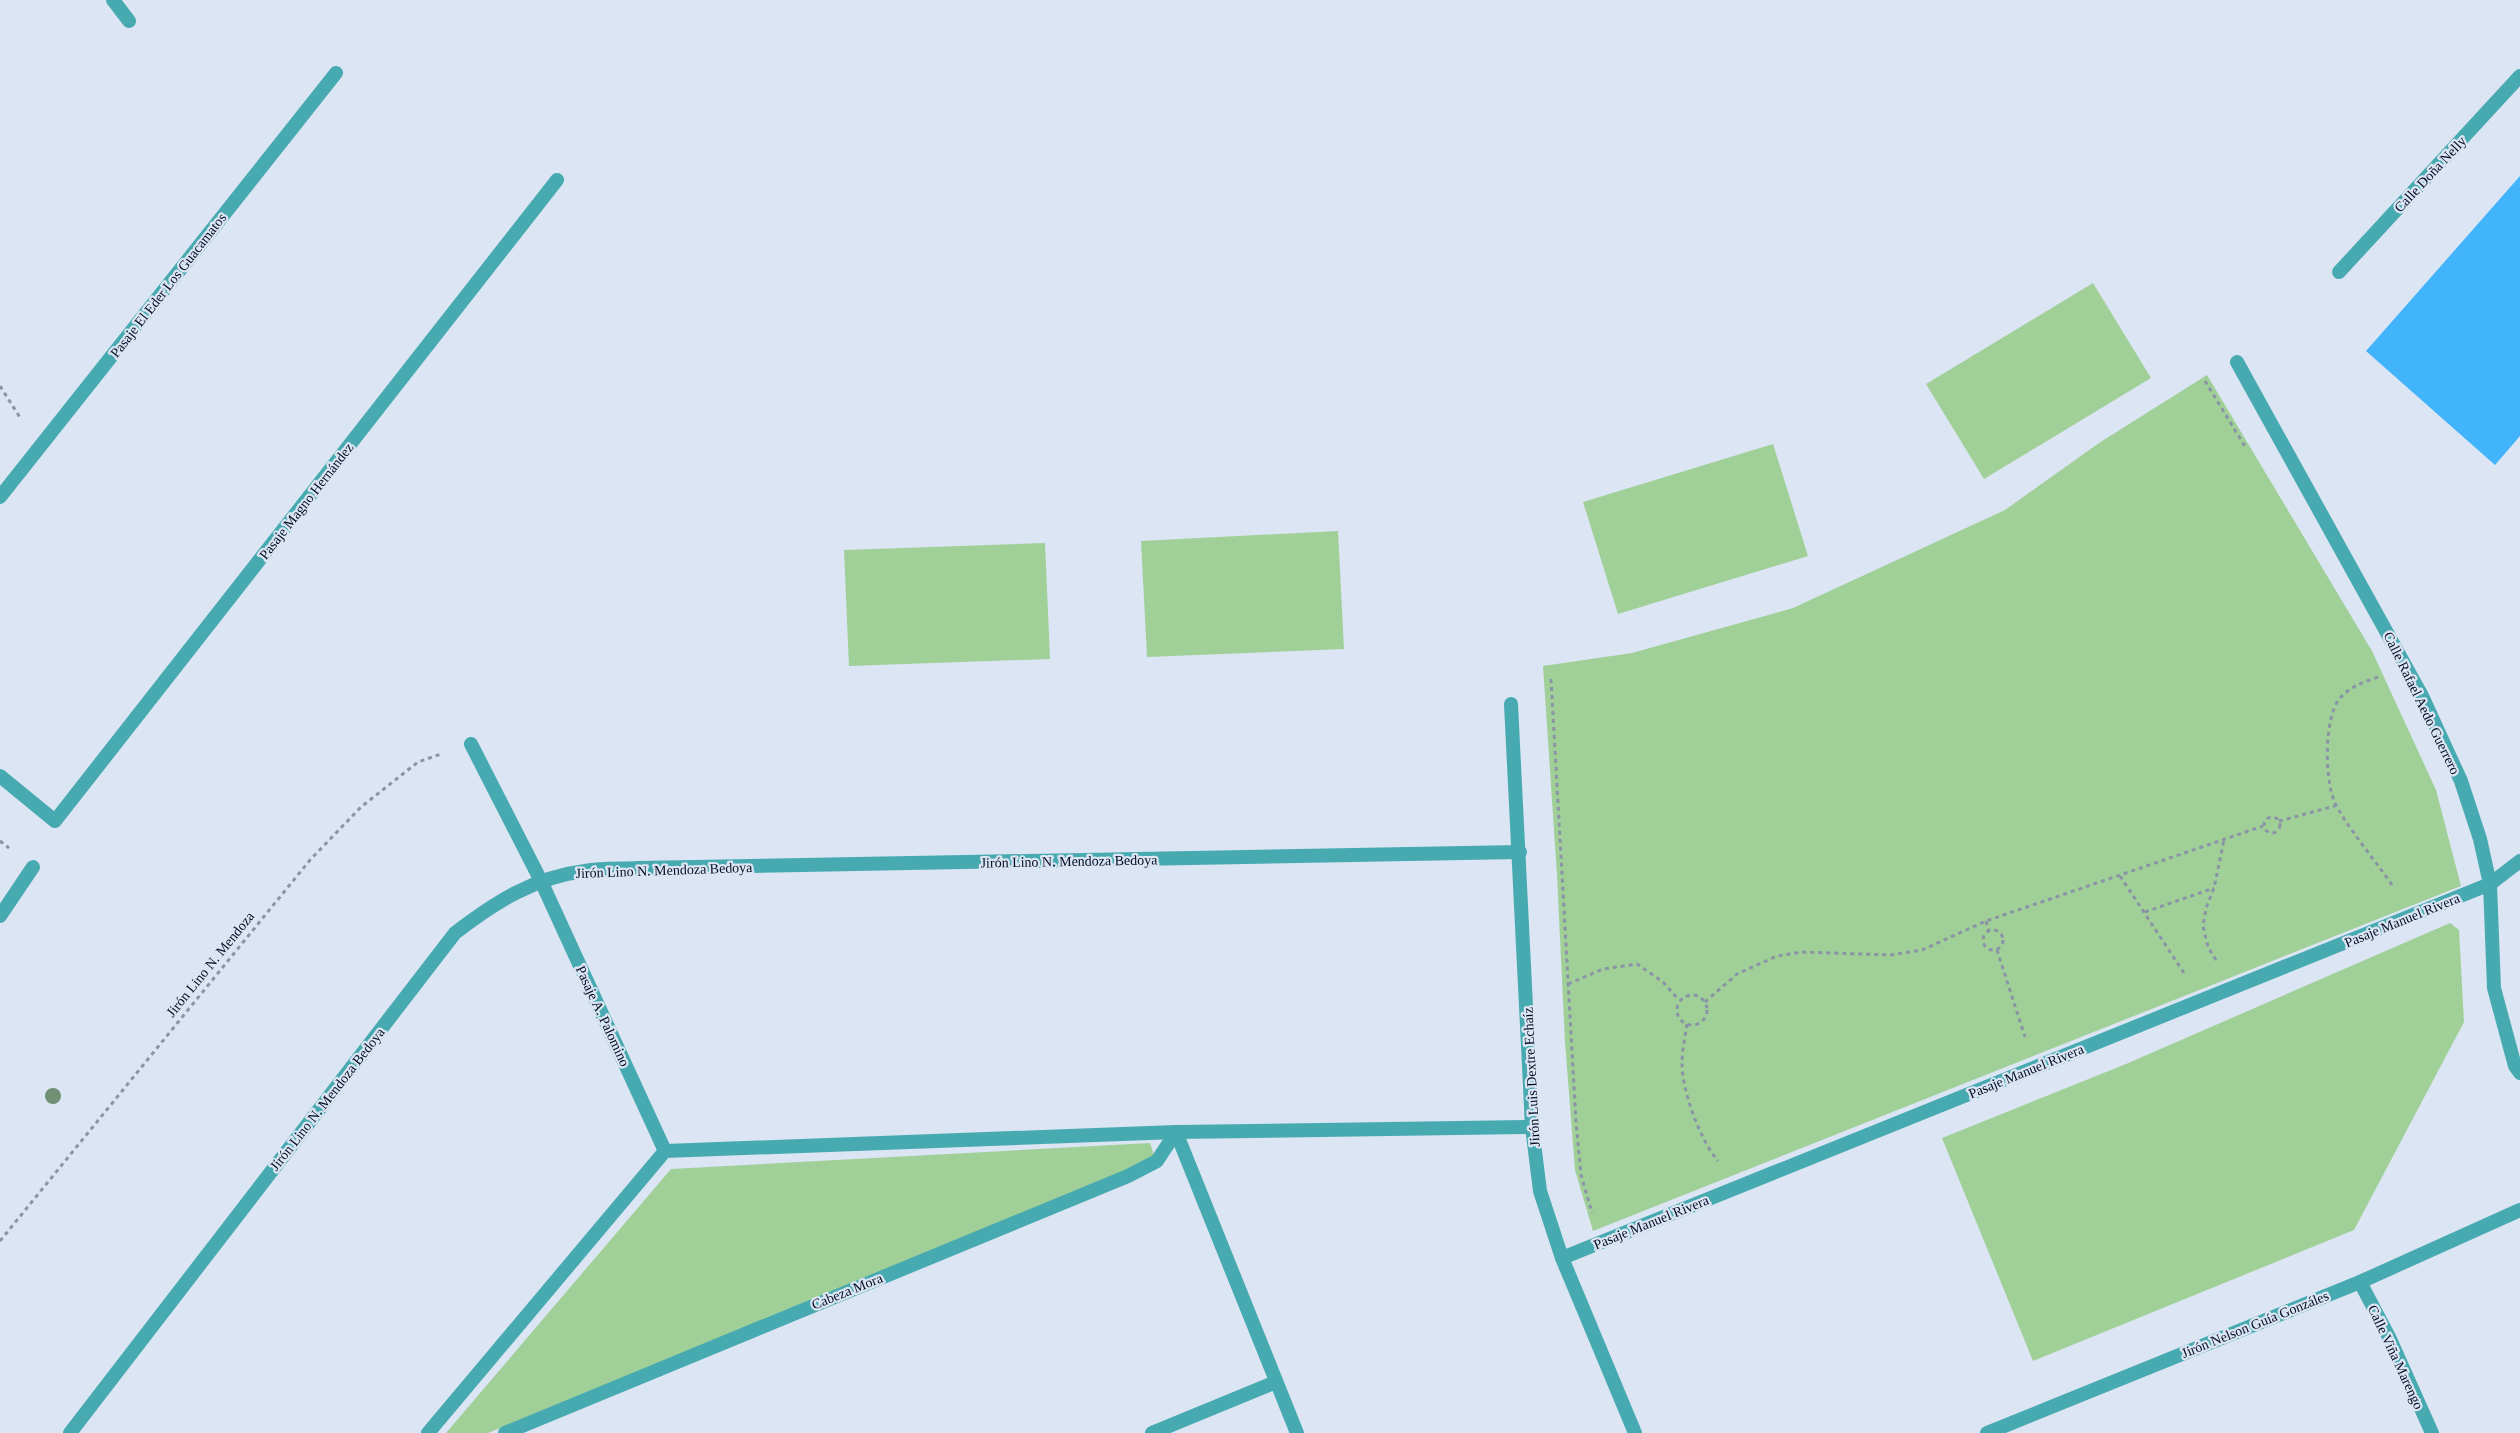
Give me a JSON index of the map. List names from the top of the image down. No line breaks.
{"streets":{"street":["Calle Doña Nelly","Pasaje El Eder Los Guacamatos","Pasaje Magno Hernández","Calle Rafael Aedo Guerrero","Jirón Lino N. Mendoza Bedoya","Pasaje Manuel Rivera","Pasaje A. Palomino","Jirón Luis Dextre Echaíz","Cabeza Mora","Jirón Nelson Guía Gonzáles","Calle Viña Marengo"],"path":["Jirón Lino N. Mendoza"]},"crossings":[["Calle Rafael Aedo Guerrero","Pasaje Manuel Rivera"],["Jirón Lino N. Mendoza Bedoya","Pasaje A. Palomino"],["Jirón Lino N. Mendoza Bedoya","Jirón Luis Dextre Echaíz"],["Pasaje Manuel Rivera","Jirón Luis Dextre Echaíz"],["Jirón Lino N. Mendoza","Pasaje A. Palomino"],["Jirón Nelson Guía Gonzáles","Calle Viña Marengo"]]}
